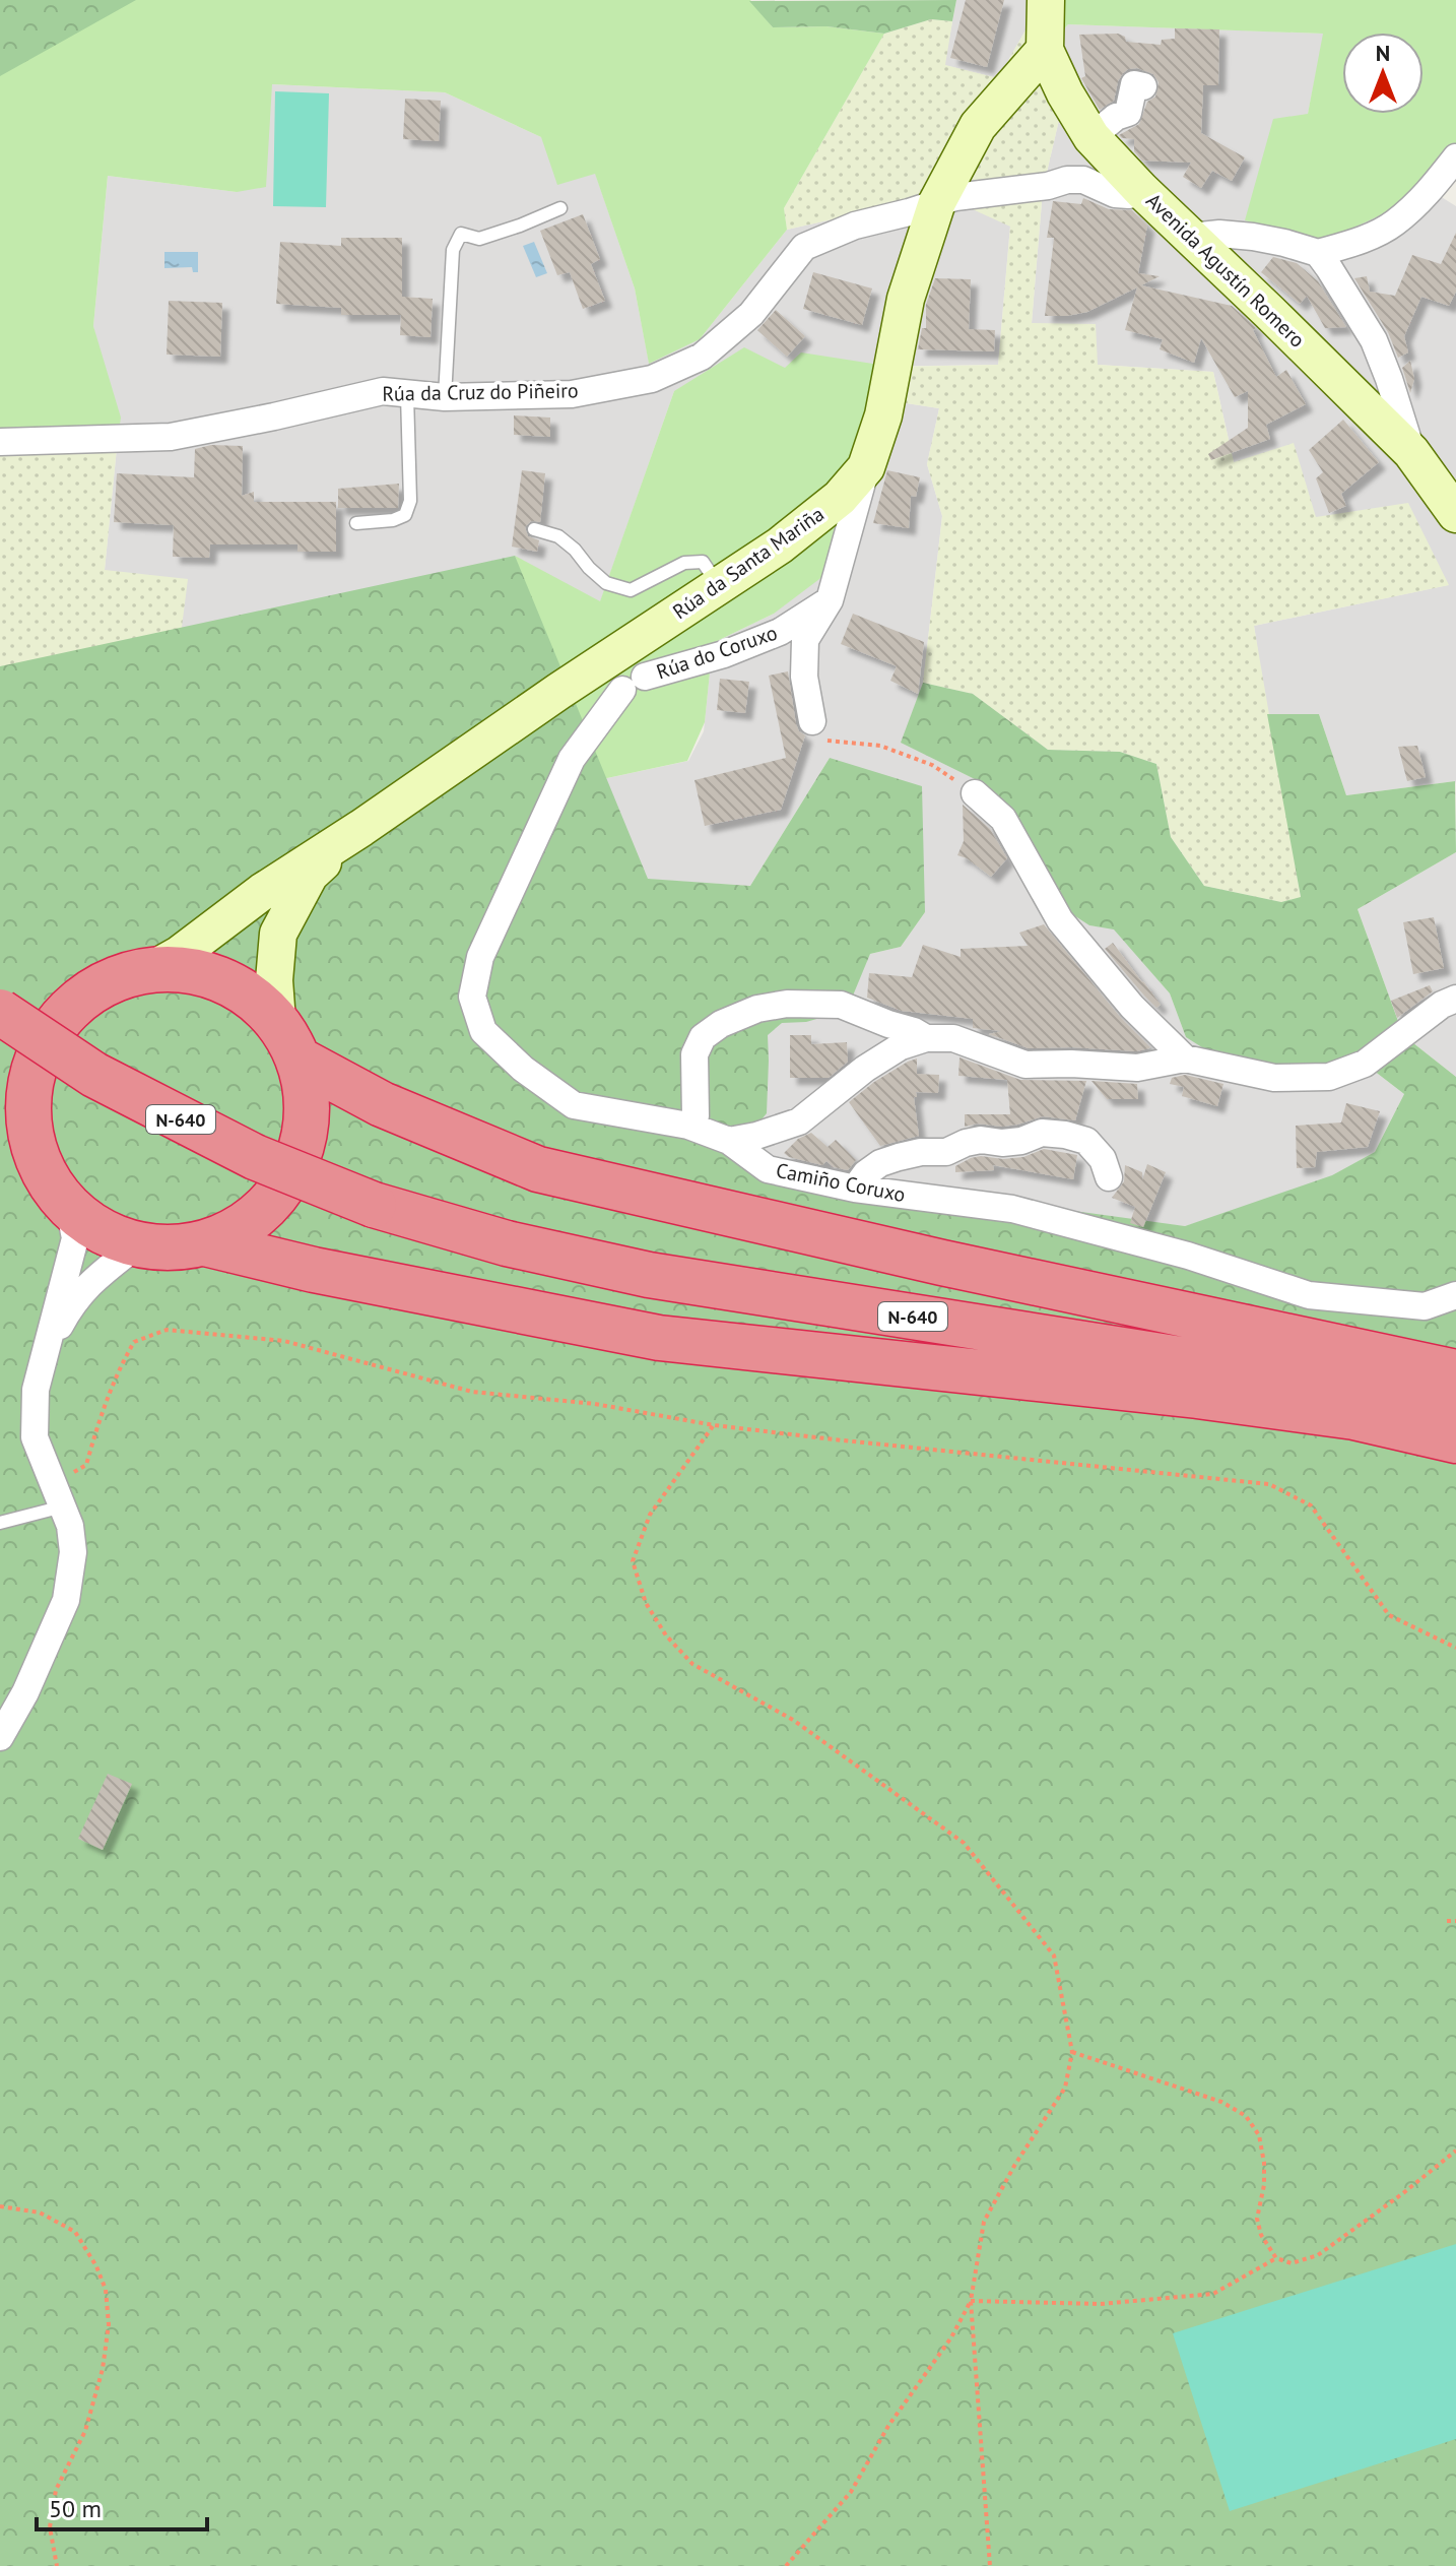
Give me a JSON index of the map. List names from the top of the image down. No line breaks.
{"streets":{"highway":["N-640"],"street":["Avenida Agustín Romero","Rúa da Cruz do Piñeiro","Rúa da Santa Mariña","Rúa do Coruxo","Camiño Coruxo"]},"crossings":[["Avenida Agustín Romero","Rúa da Cruz do Piñeiro"],["Avenida Agustín Romero","Rúa da Santa Mariña"],["Rúa da Cruz do Piñeiro","Rúa da Santa Mariña"],["Rúa do Coruxo","Camiño Coruxo"]],"scale_bar":"50 m","north":"top"}
